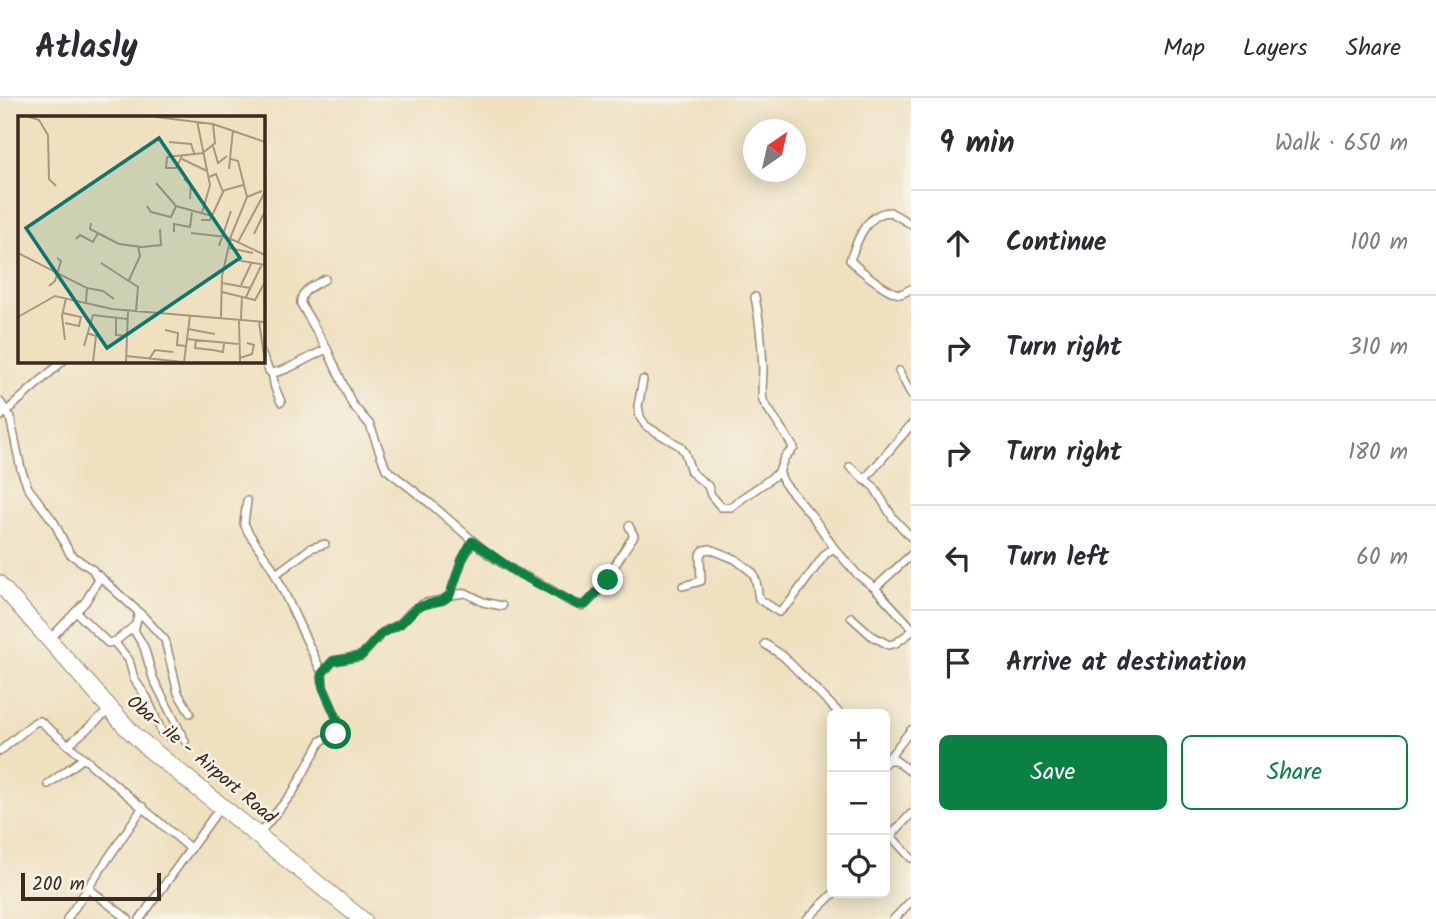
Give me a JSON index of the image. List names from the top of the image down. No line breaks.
{"streets":{"main road":["Oba- ile - Airport Road"]},"scale_bar":"200 m","north":"top right","page":{"header":"Atlasly","nav":["Map","Layers","Share"],"heading":["9 min","Walk · 650 m"],"list":[["Continue","100 m"],["Turn right","310 m"],["Turn right","180 m"],["Turn left","60 m"],"Arrive at destination"],"map_buttons":["+","−"],"buttons":["Save","Share"],"scale":"200 m"}}
